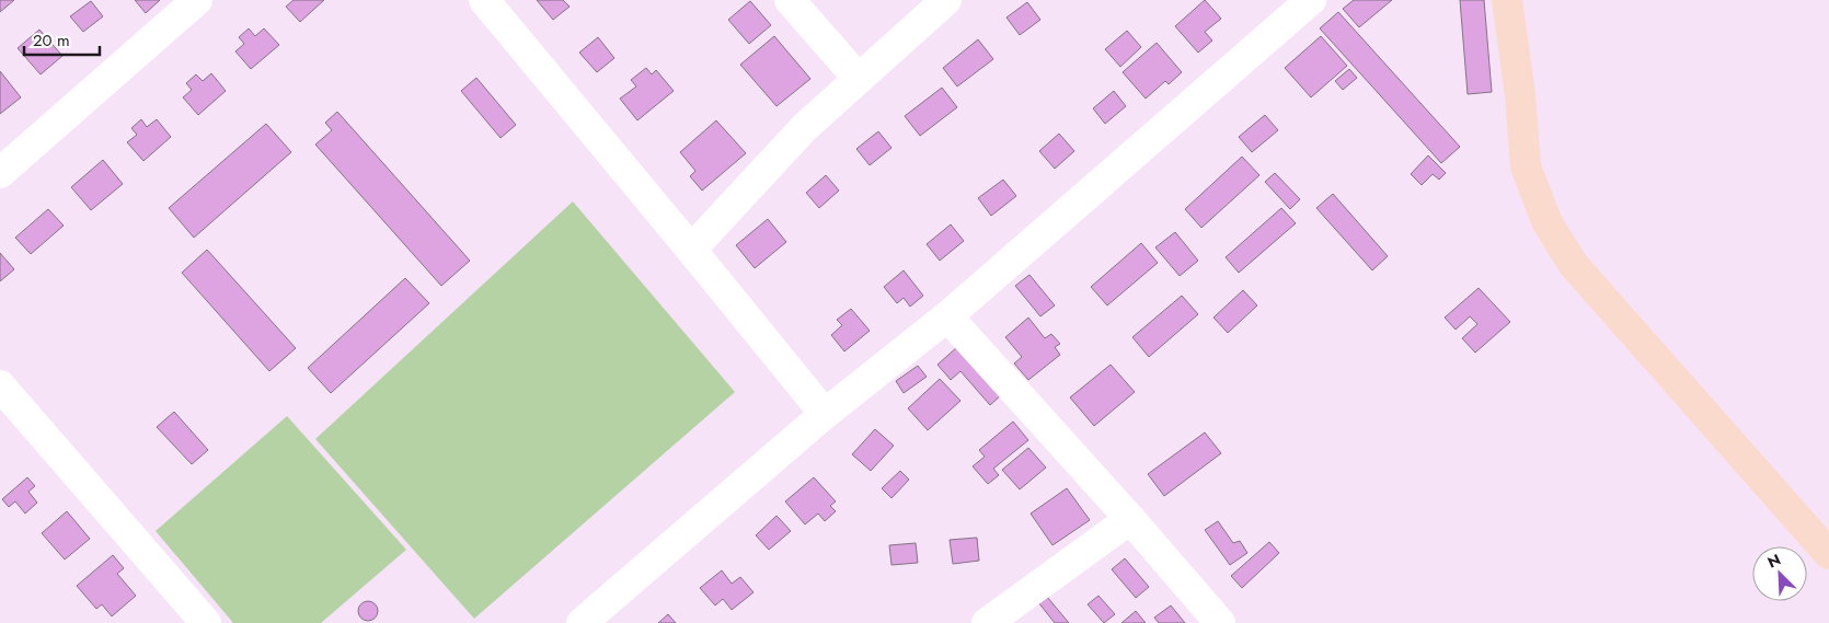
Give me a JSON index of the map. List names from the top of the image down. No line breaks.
{"scale_bar":"20 m","north":"top left"}
